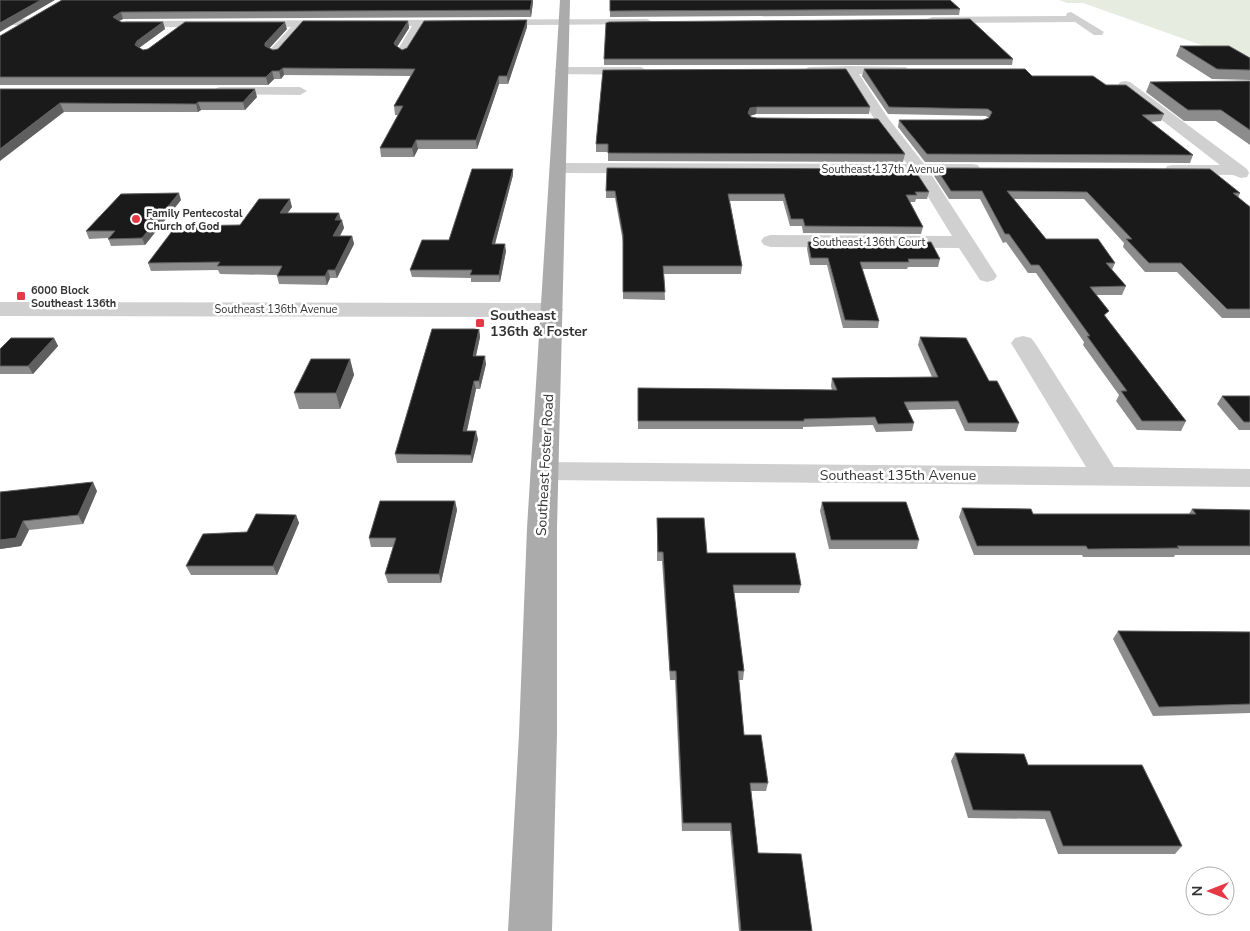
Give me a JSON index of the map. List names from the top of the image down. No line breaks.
{"streets":{"main road":["Southeast Foster Road"],"street":["Southeast 137th Avenue","Southeast 136th Court","Southeast 136th Avenue","Southeast 135th Avenue"]},"crossings":[["Southeast 137th Avenue","Southeast Foster Road"],["Southeast 136th Avenue","Southeast Foster Road"],["Southeast Foster Road","Southeast 135th Avenue"]],"places":{"other":["Family Pentecostal Church of God"],"transit":["6000 Block Southeast 136th","Southeast 136th & Foster"]},"north":"left"}
